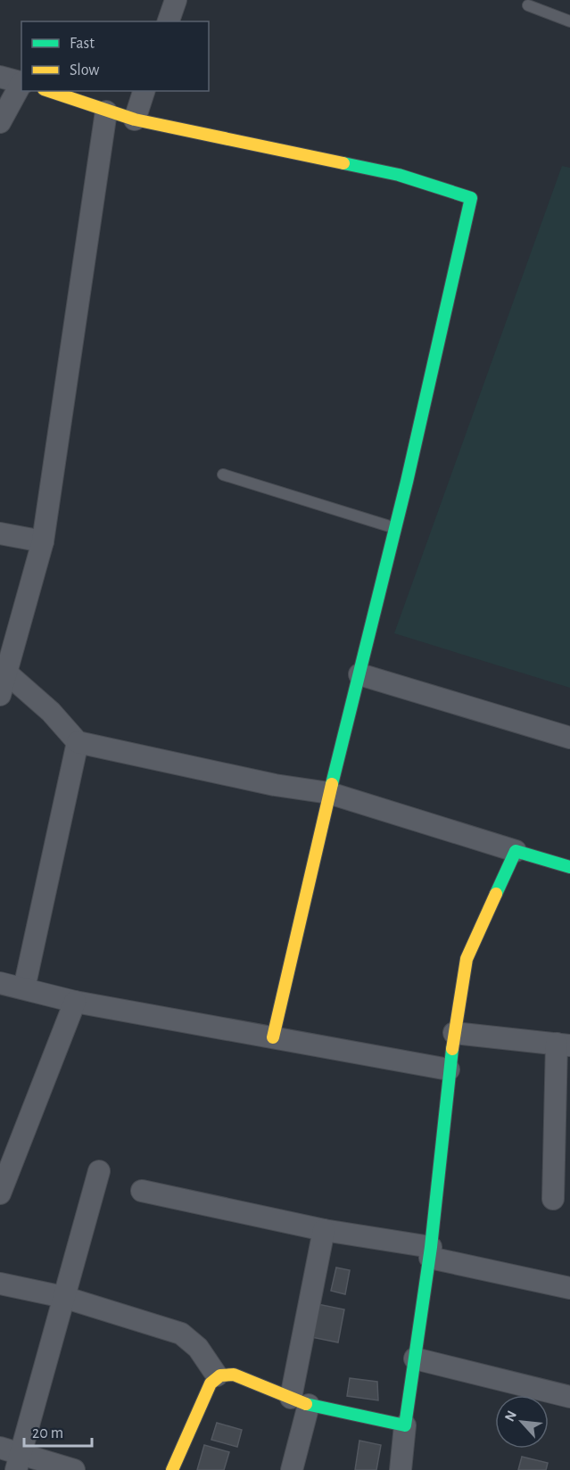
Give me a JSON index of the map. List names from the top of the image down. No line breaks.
{"legend":["Fast","Slow"],"scale_bar":"20 m","north":"top left"}
